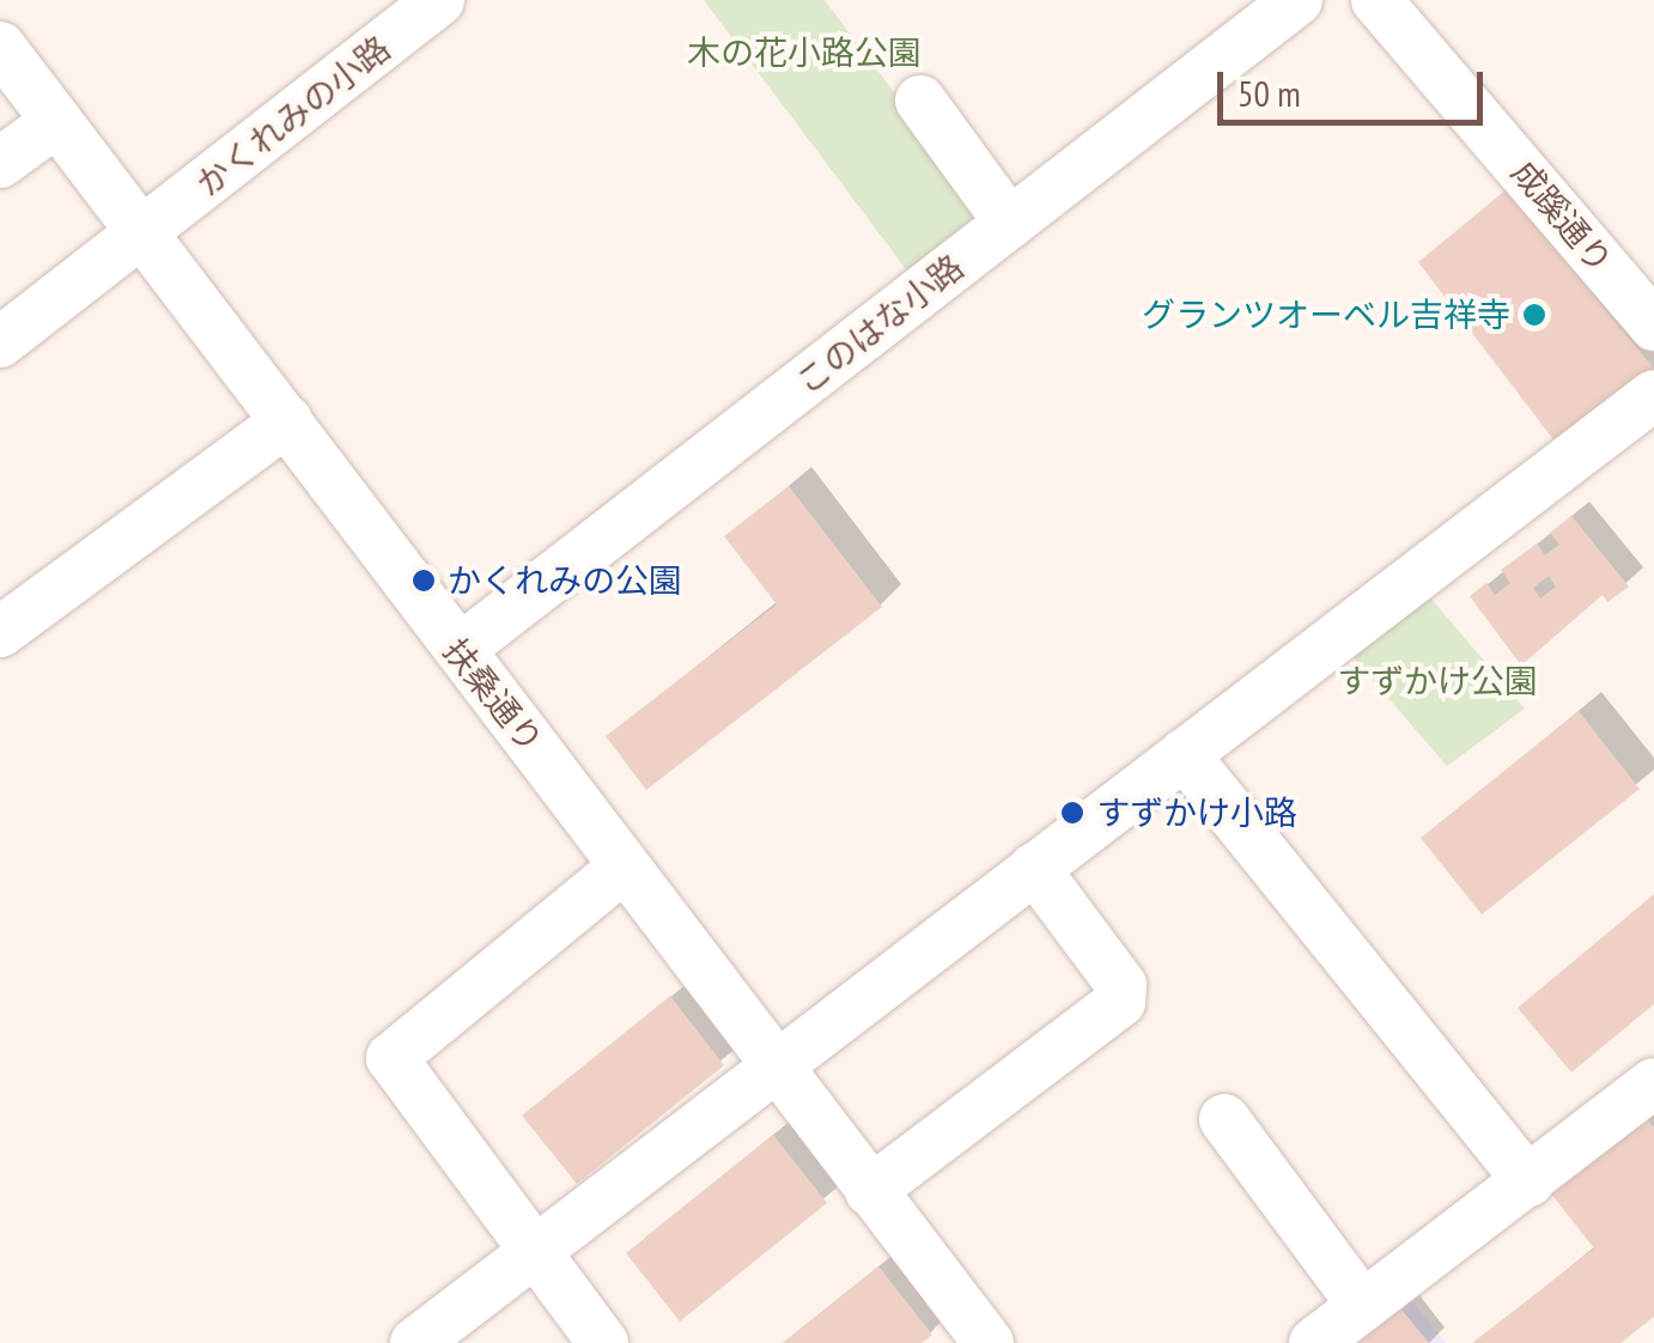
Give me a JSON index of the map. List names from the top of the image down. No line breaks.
{"streets":{"street":["かくれみの小路","成蹊通り","このはな小路","扶桑通り"]},"crossings":[["かくれみの小路","扶桑通り"],["このはな小路","扶桑通り"]],"parks":["木の花小路公園","すずかけ公園"],"places":["グランツオーベル吉祥寺","かくれみの公園","すずかけ小路"],"scale_bar":"50 m"}
